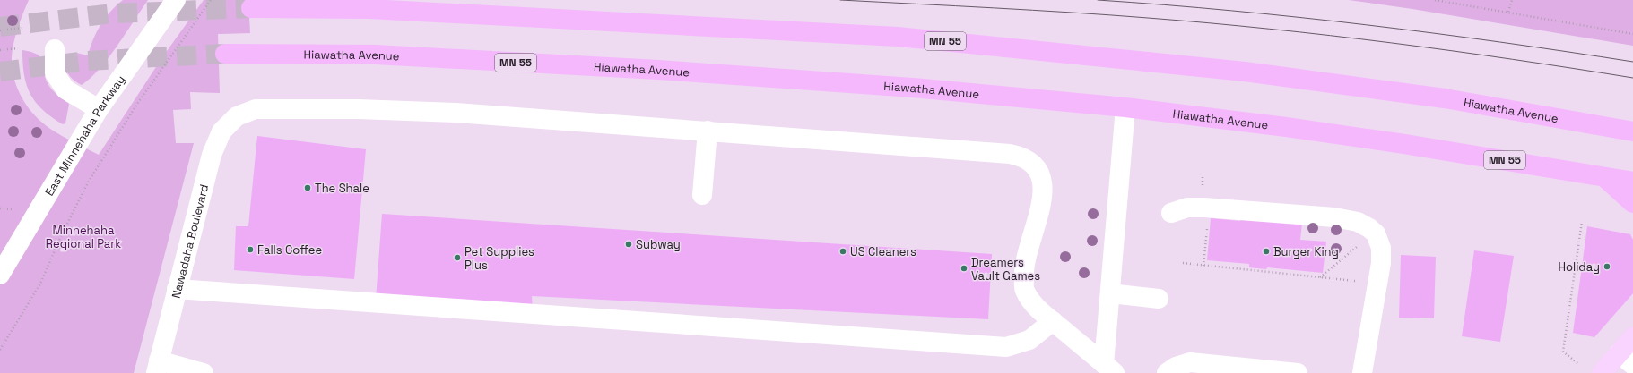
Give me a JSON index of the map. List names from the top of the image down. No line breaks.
{"streets":{"highway":["MN 55","Hiawatha Avenue"],"street":["East Minnehaha Parkway","Nawadaha Boulevard"]},"parks":["Minnehaha Regional Park"],"places":["The Shale","Subway","Falls Coffee","US Cleaners","Burger King","Pet Supplies Plus","Holiday","Dreamers Vault Games"]}
